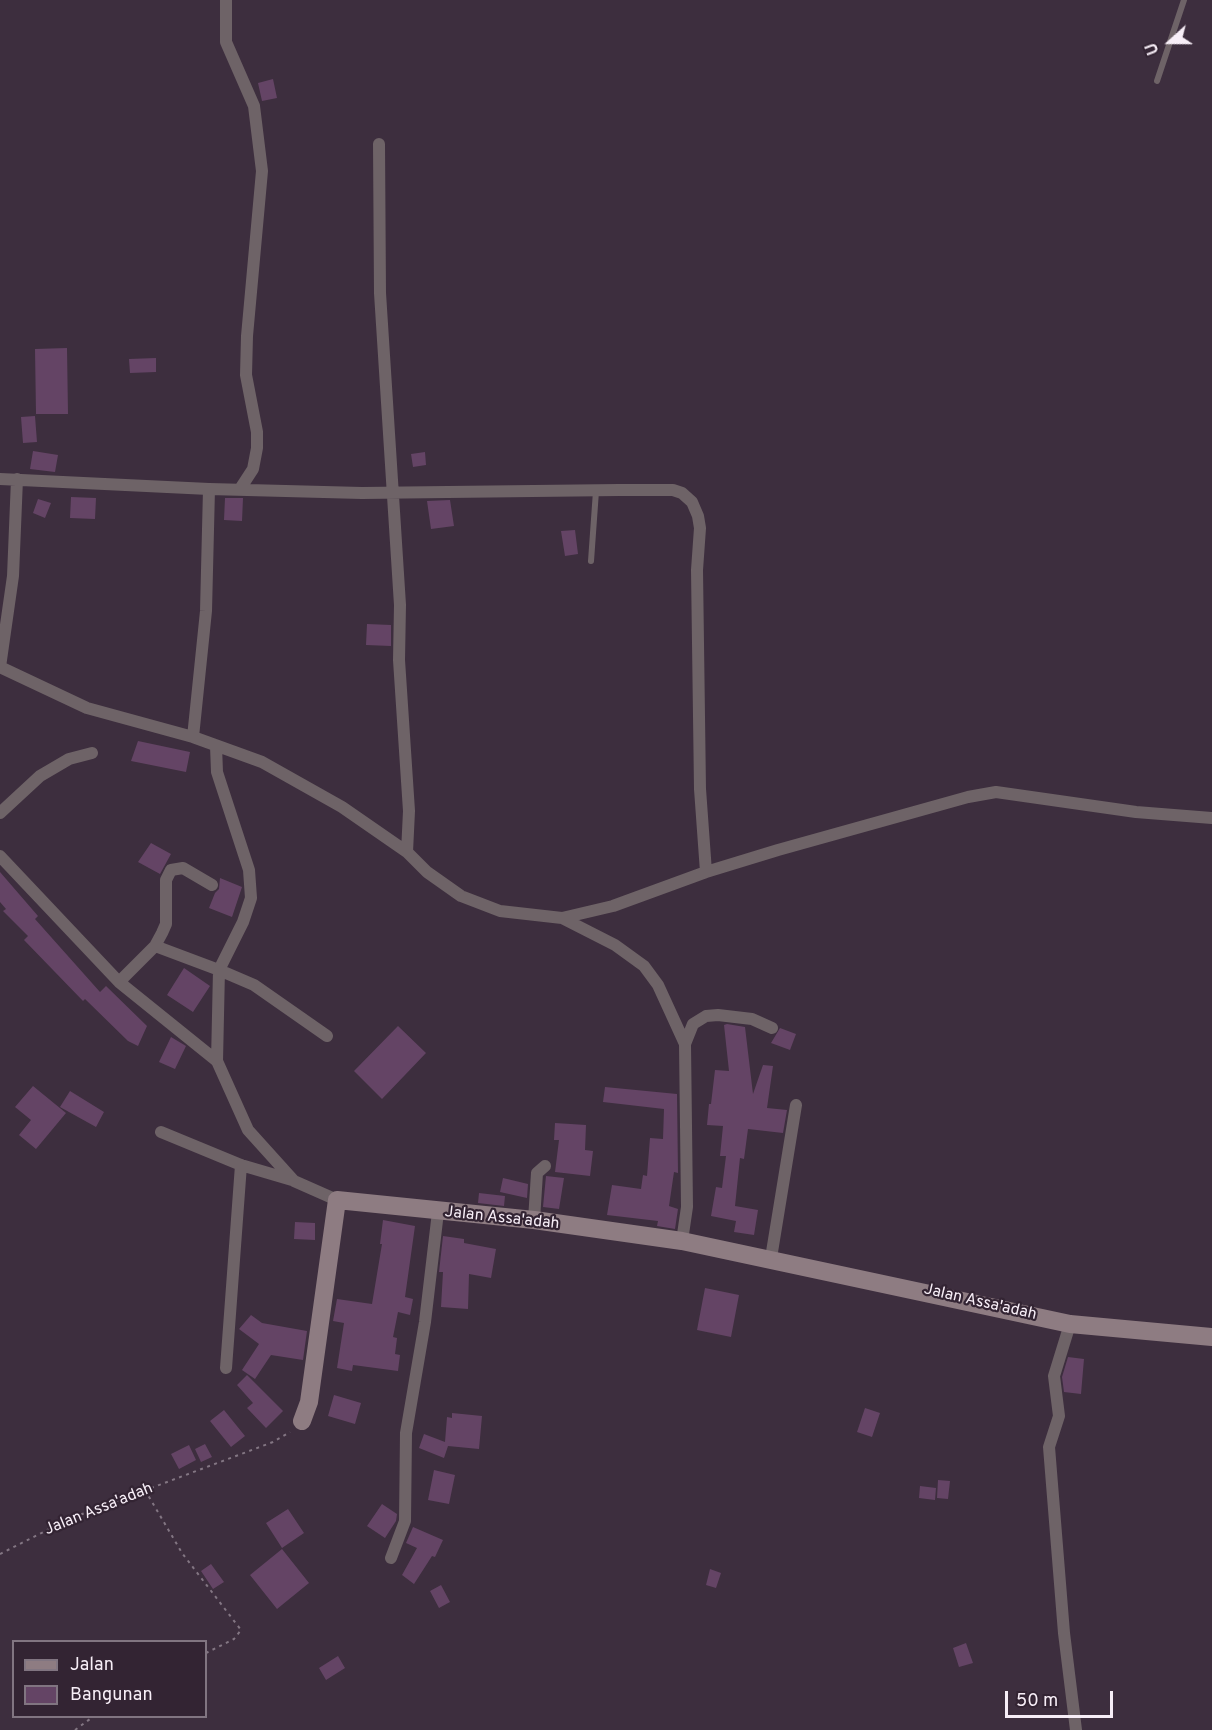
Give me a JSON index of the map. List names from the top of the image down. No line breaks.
{"streets":{"street":["Jalan Assa'adah"]},"legend":["Jalan","Bangunan"],"scale_bar":"50 m","north":"left"}
